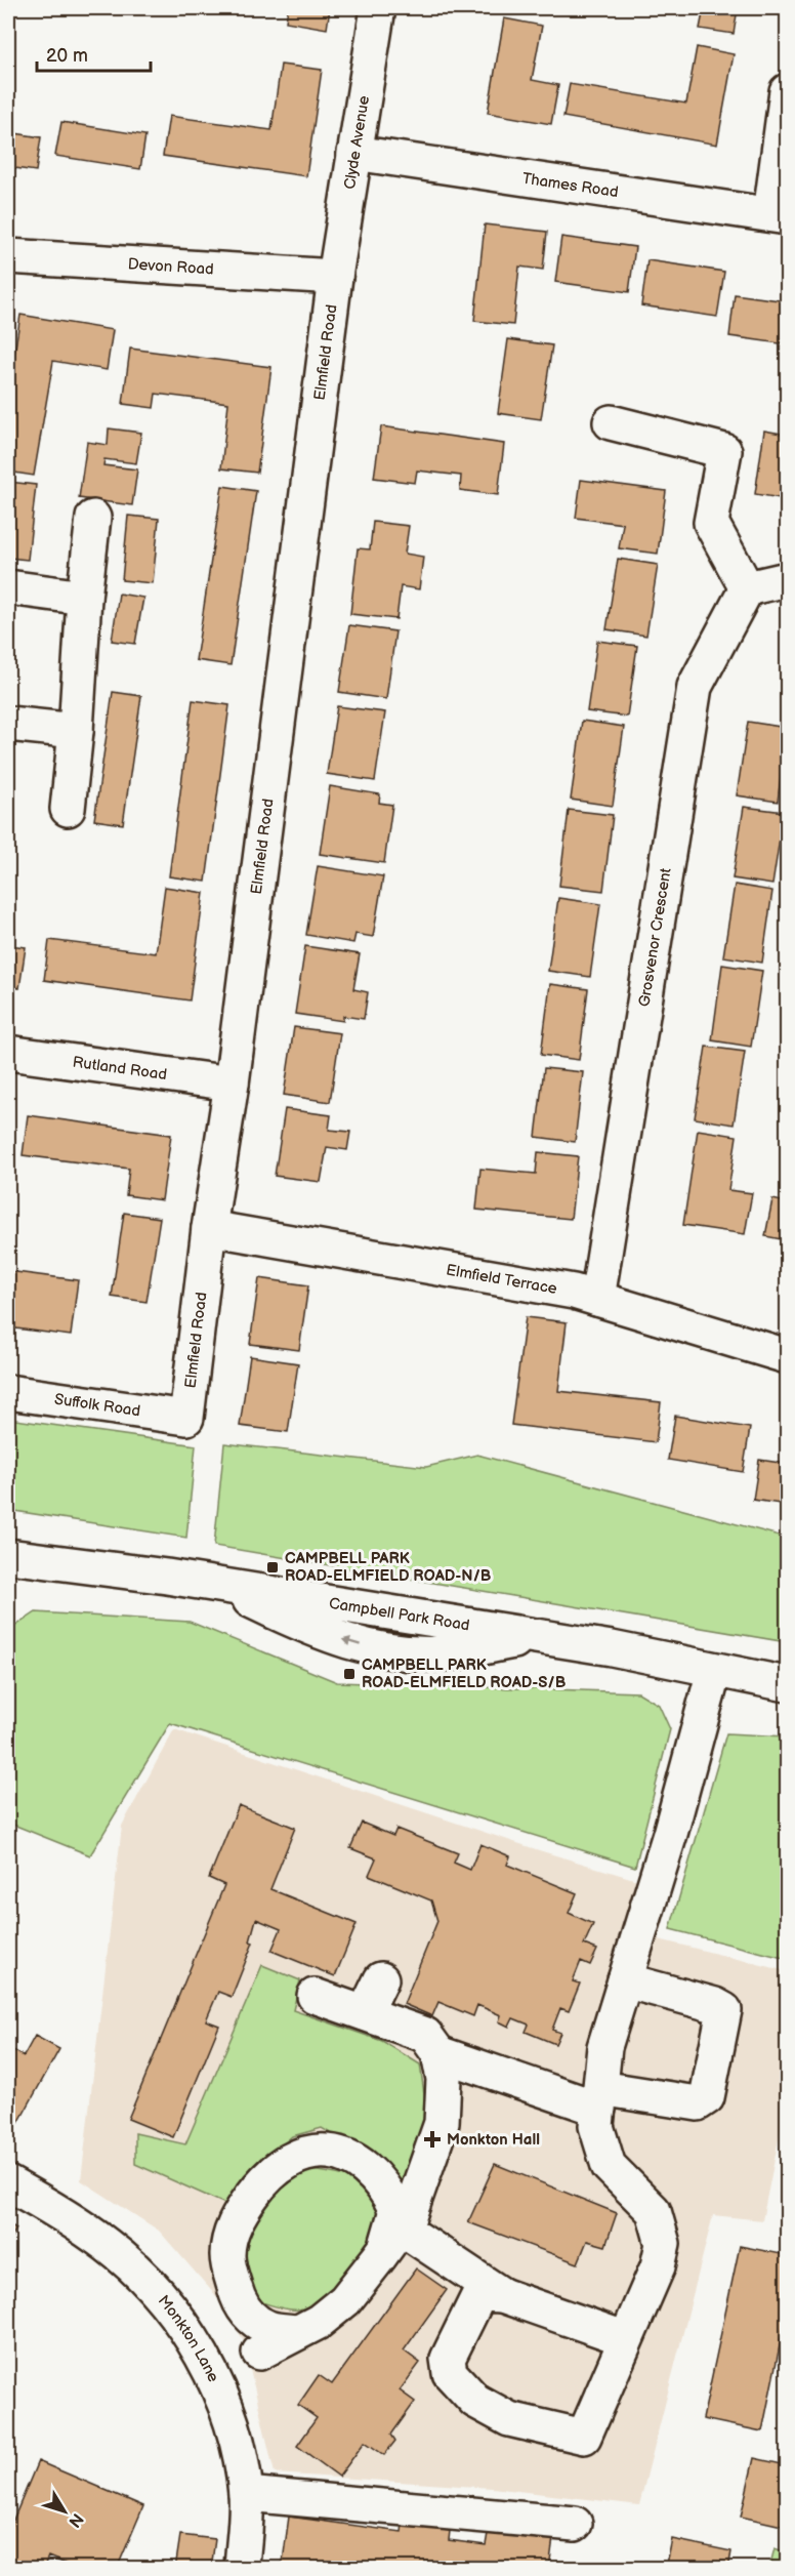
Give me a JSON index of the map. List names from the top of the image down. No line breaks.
{"streets":{"street":["Clyde Avenue","Thames Road","Devon Road","Elmfield Road","Grosvenor Crescent","Rutland Road","Elmfield Terrace","Suffolk Road","Campbell Park Road","Monkton Lane"]},"crossings":[["Clyde Avenue","Thames Road"],["Clyde Avenue","Devon Road"],["Clyde Avenue","Elmfield Road"],["Devon Road","Elmfield Road"],["Elmfield Road","Rutland Road"],["Elmfield Road","Elmfield Terrace"],["Elmfield Road","Suffolk Road"],["Grosvenor Crescent","Elmfield Terrace"]],"places":{"transit":["CAMPBELL PARK ROAD-ELMFIELD ROAD-N/B","CAMPBELL PARK ROAD-ELMFIELD ROAD-S/B"],"health":["Monkton Hall"]},"scale_bar":"20 m","north":"bottom right"}
